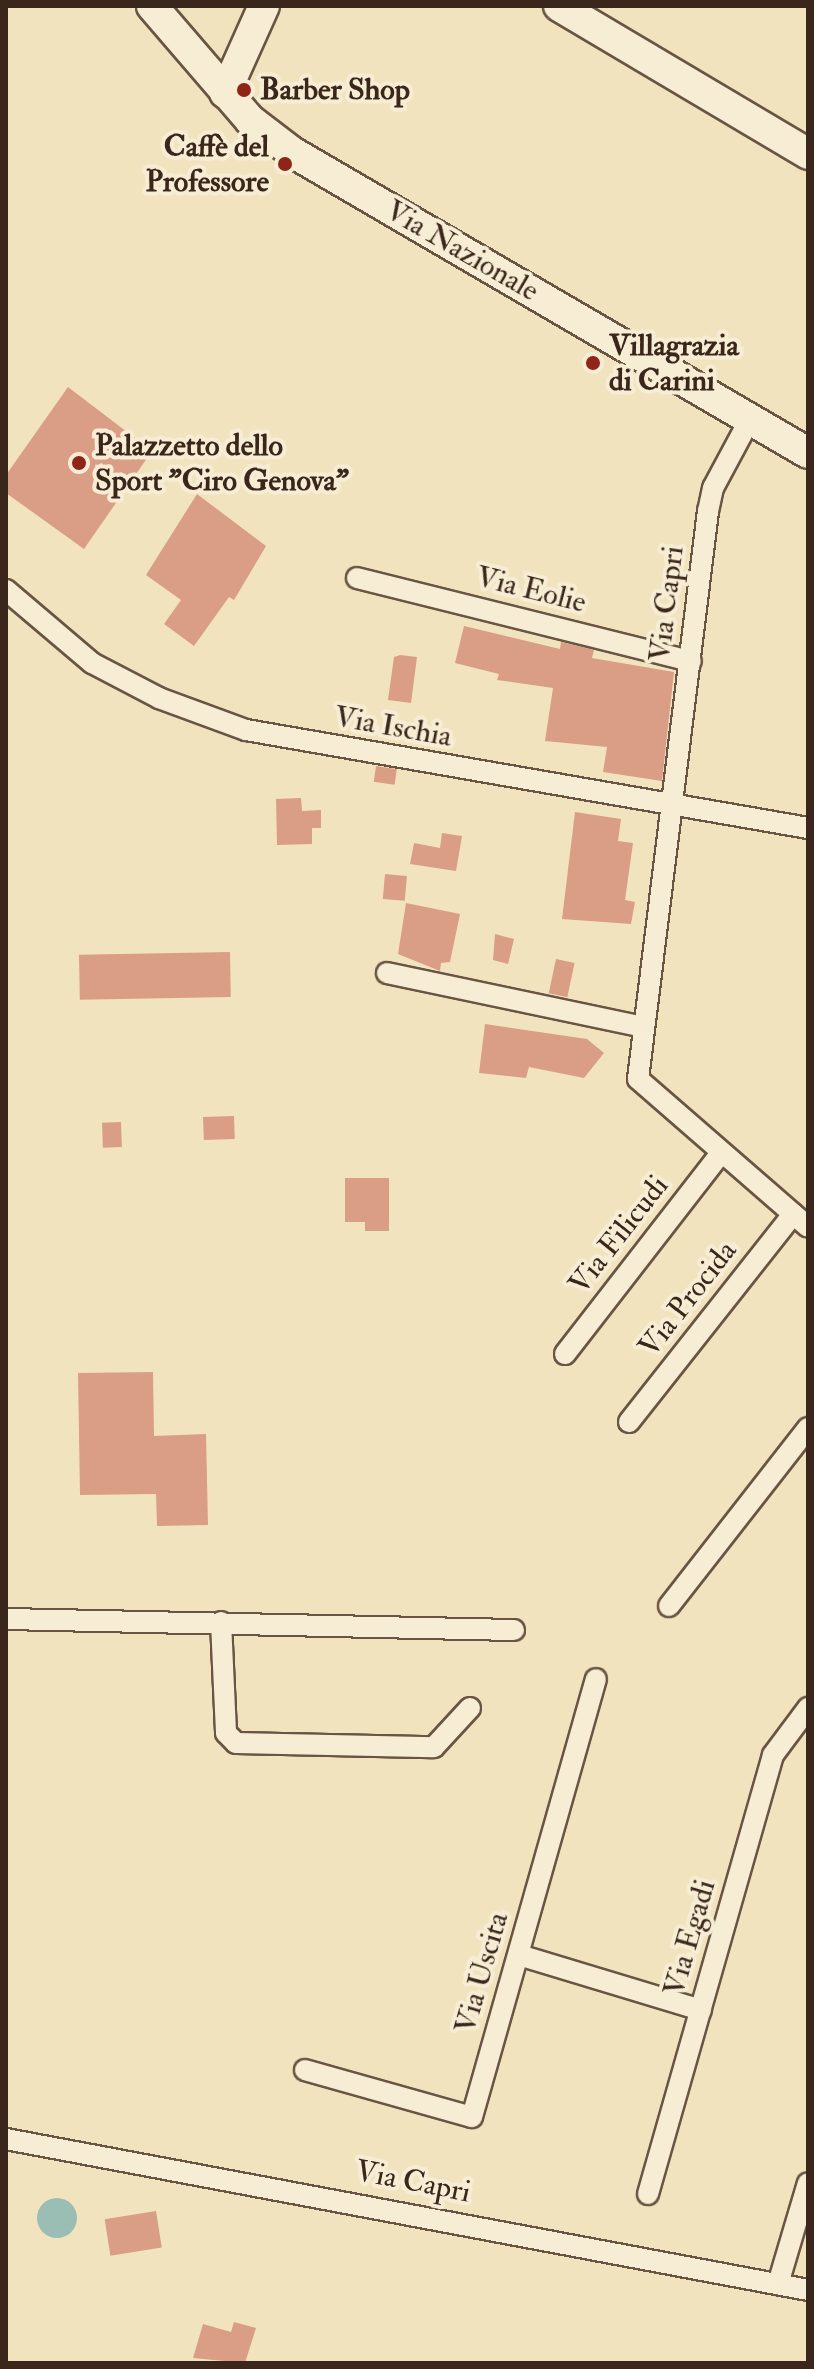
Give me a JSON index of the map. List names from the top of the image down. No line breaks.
{"streets":{"main road":["Via Nazionale"],"street":["Via Eolie","Via Capri","Via Ischia","Via Filicudi","Via Procida","Via Egadi","Via Uscita"]},"crossings":[["Via Nazionale","Via Capri"],["Via Eolie","Via Capri"],["Via Capri","Via Ischia"],["Via Capri","Via Filicudi"],["Via Capri","Via Procida"]],"places":["Barber Shop","Caffè del Professore","Villagrazia di Carini","Palazzetto dello Sport \"Ciro Genova\""]}
